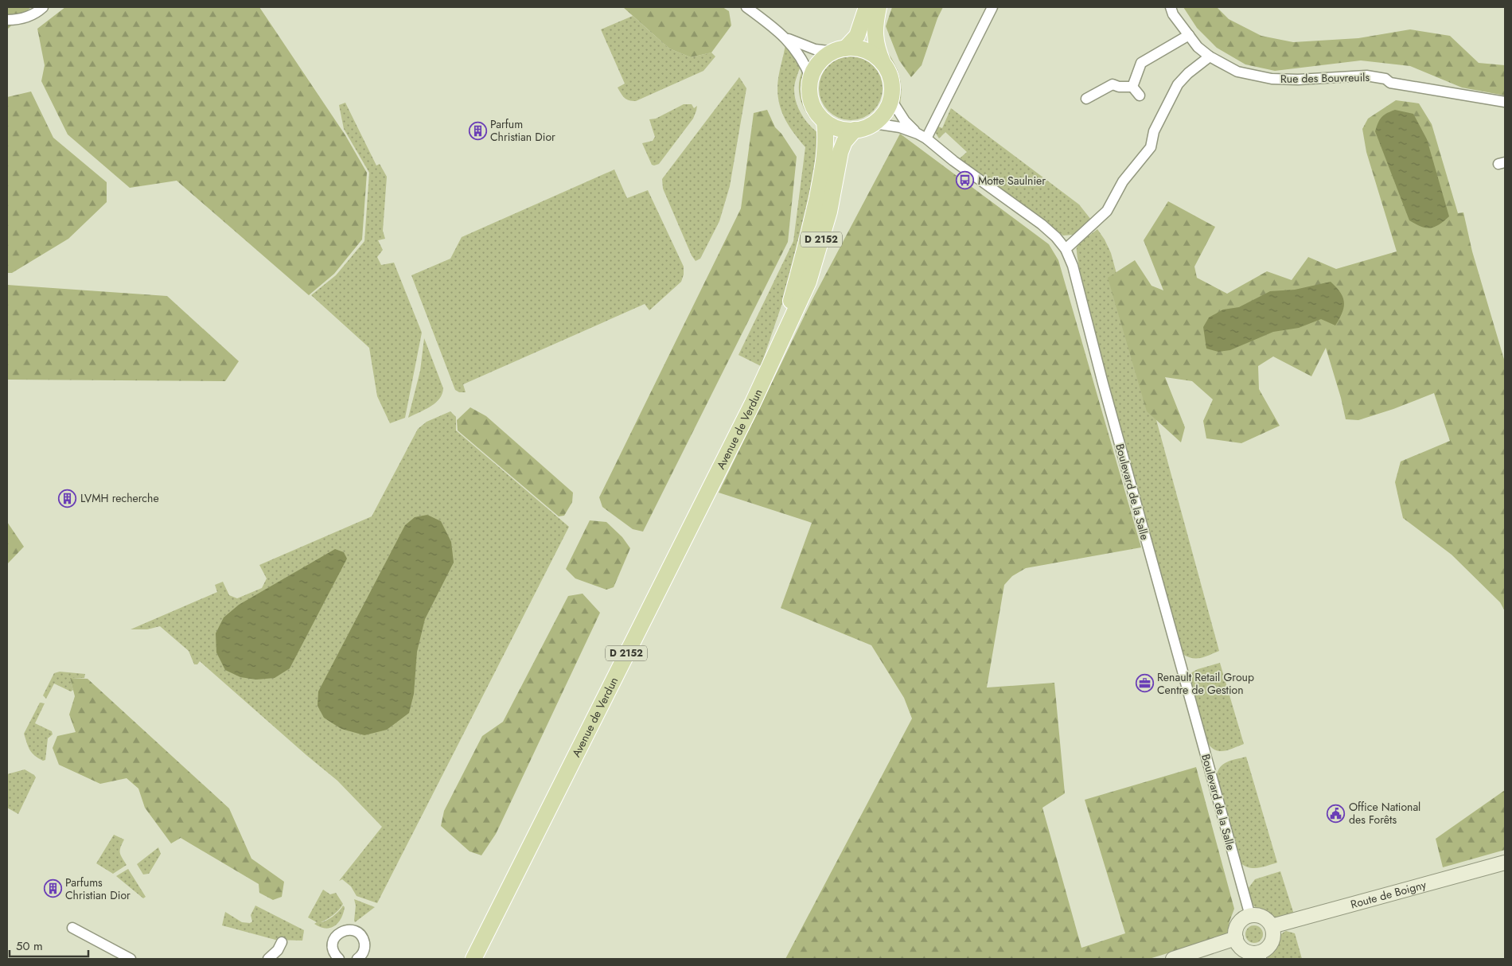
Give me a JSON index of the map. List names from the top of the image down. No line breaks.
{"streets":{"main road":["D 2152","Avenue de Verdun"],"street":["Rue des Bouvreuils","Boulevard de la Salle","Route de Boigny"]},"crossings":[["Avenue de Verdun","Boulevard de la Salle"],["Boulevard de la Salle","Route de Boigny"]],"places":{"building":["Parfum Christian Dior","LVMH recherche","Parfums Christian Dior"],"bus stop":["Motte Saulnier"],"office":["Renault Retail Group Centre de Gestion"],"public building":["Office National des Forêts"]},"scale_bar":"50 m"}
